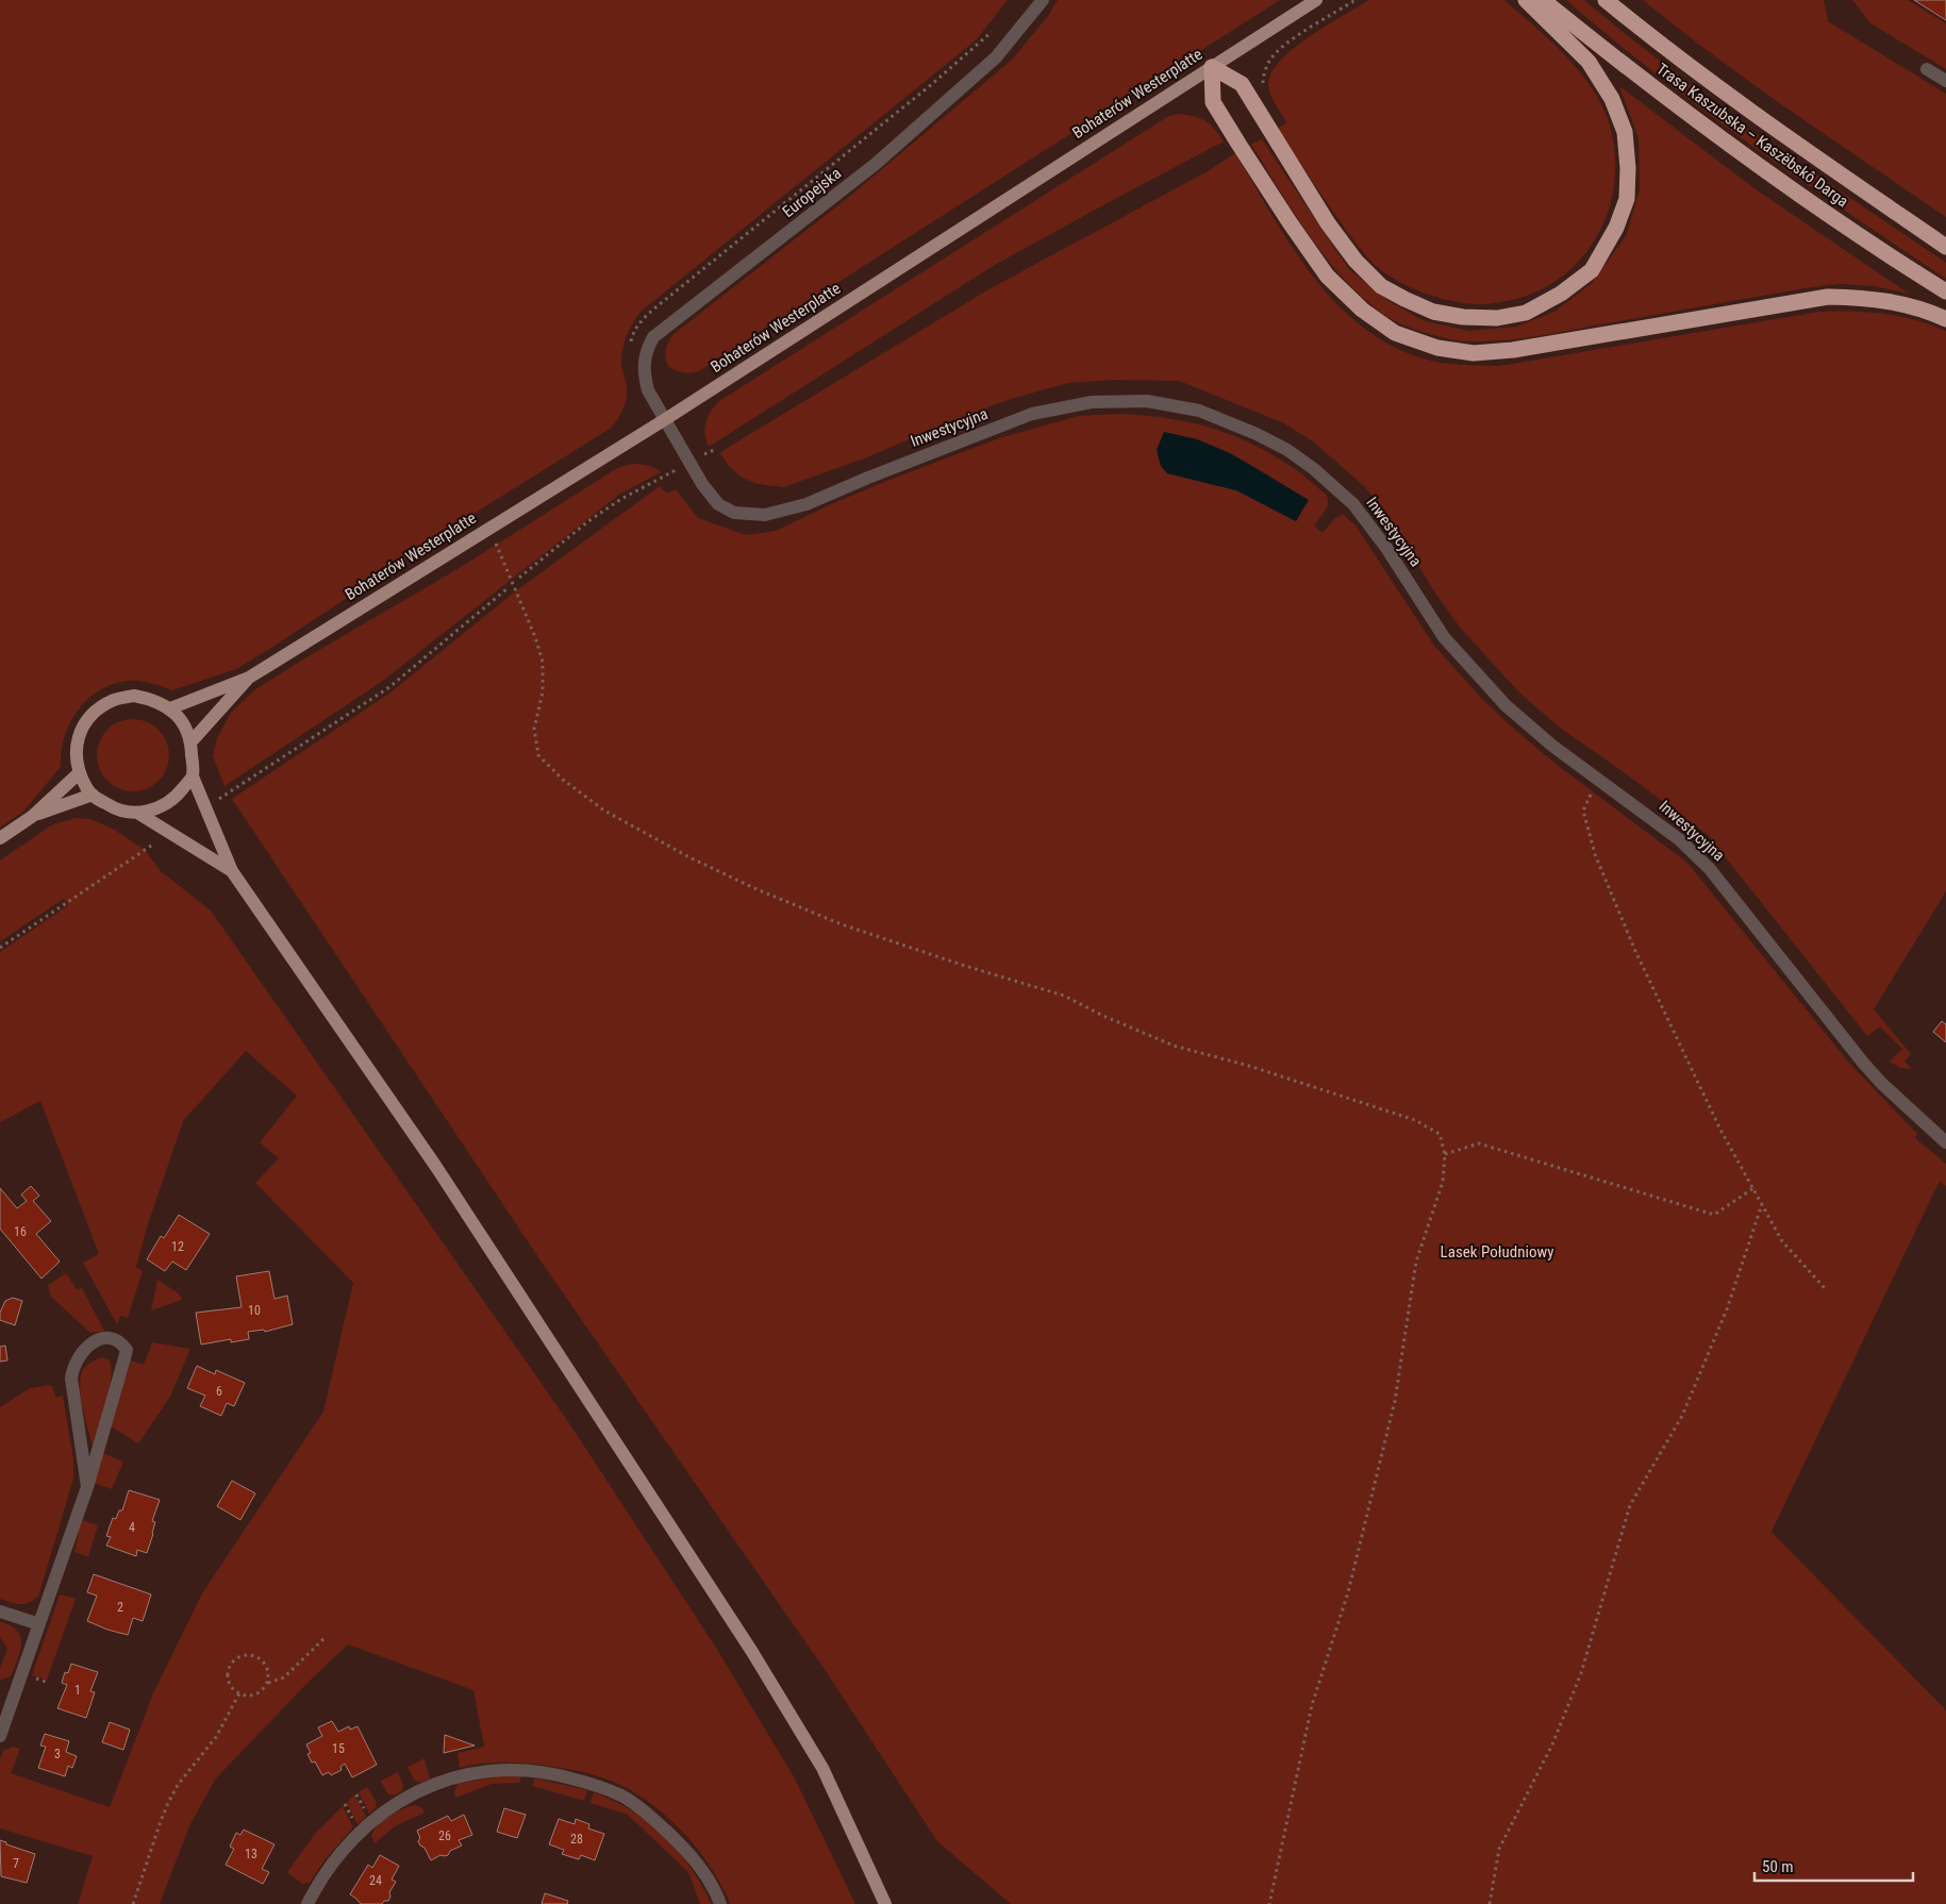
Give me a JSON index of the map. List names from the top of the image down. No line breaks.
{"streets":{"highway":["Trasa Kaszubska – Kaszëbskô Darga"],"main road":["Bohaterów Westerplatte"],"street":["Europejska","Inwestycyjna"]},"crossings":[["Bohaterów Westerplatte","Europejska"],["Bohaterów Westerplatte","Inwestycyjna"],["Europejska","Inwestycyjna"]],"parks":["Lasek Południowy"],"house_numbers":["16","12","10","6","4","2","1","15","3","26","28","13","7","24"],"scale_bar":"50 m"}
